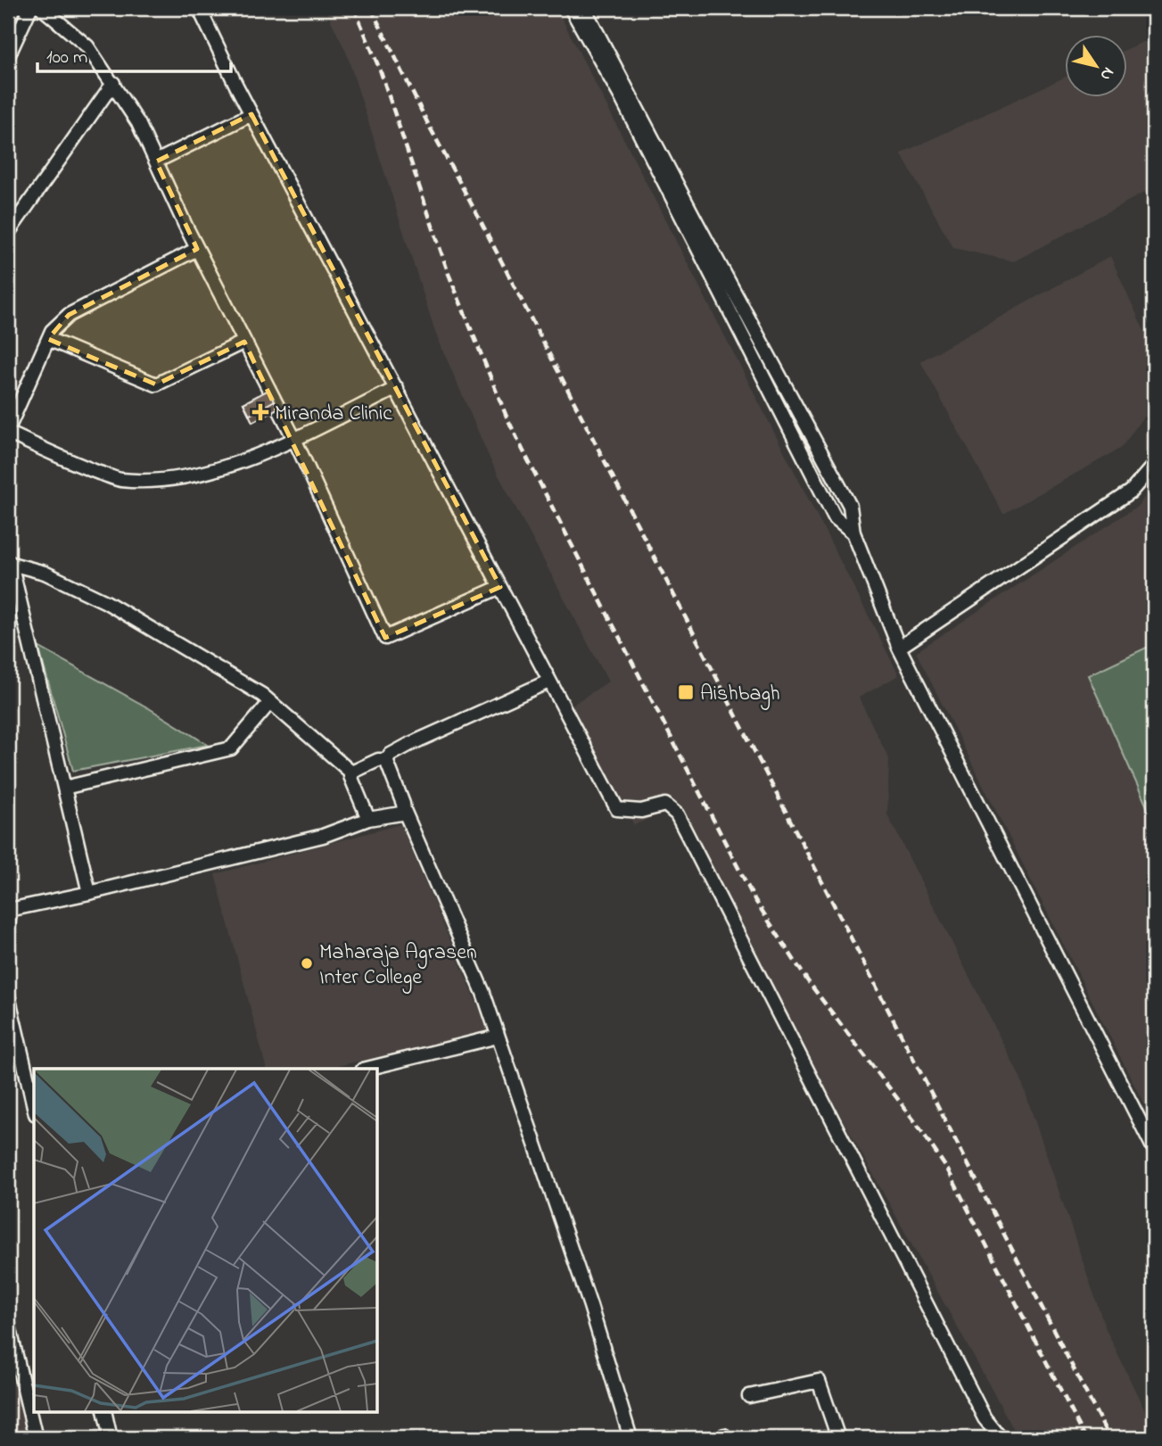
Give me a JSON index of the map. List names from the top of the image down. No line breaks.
{"places":{"health":["Miranda Clinic"],"transit":["Aishbagh"],"other":["Maharaja Agrasen Inter College"]},"scale_bar":"100 m","north":"bottom right"}
